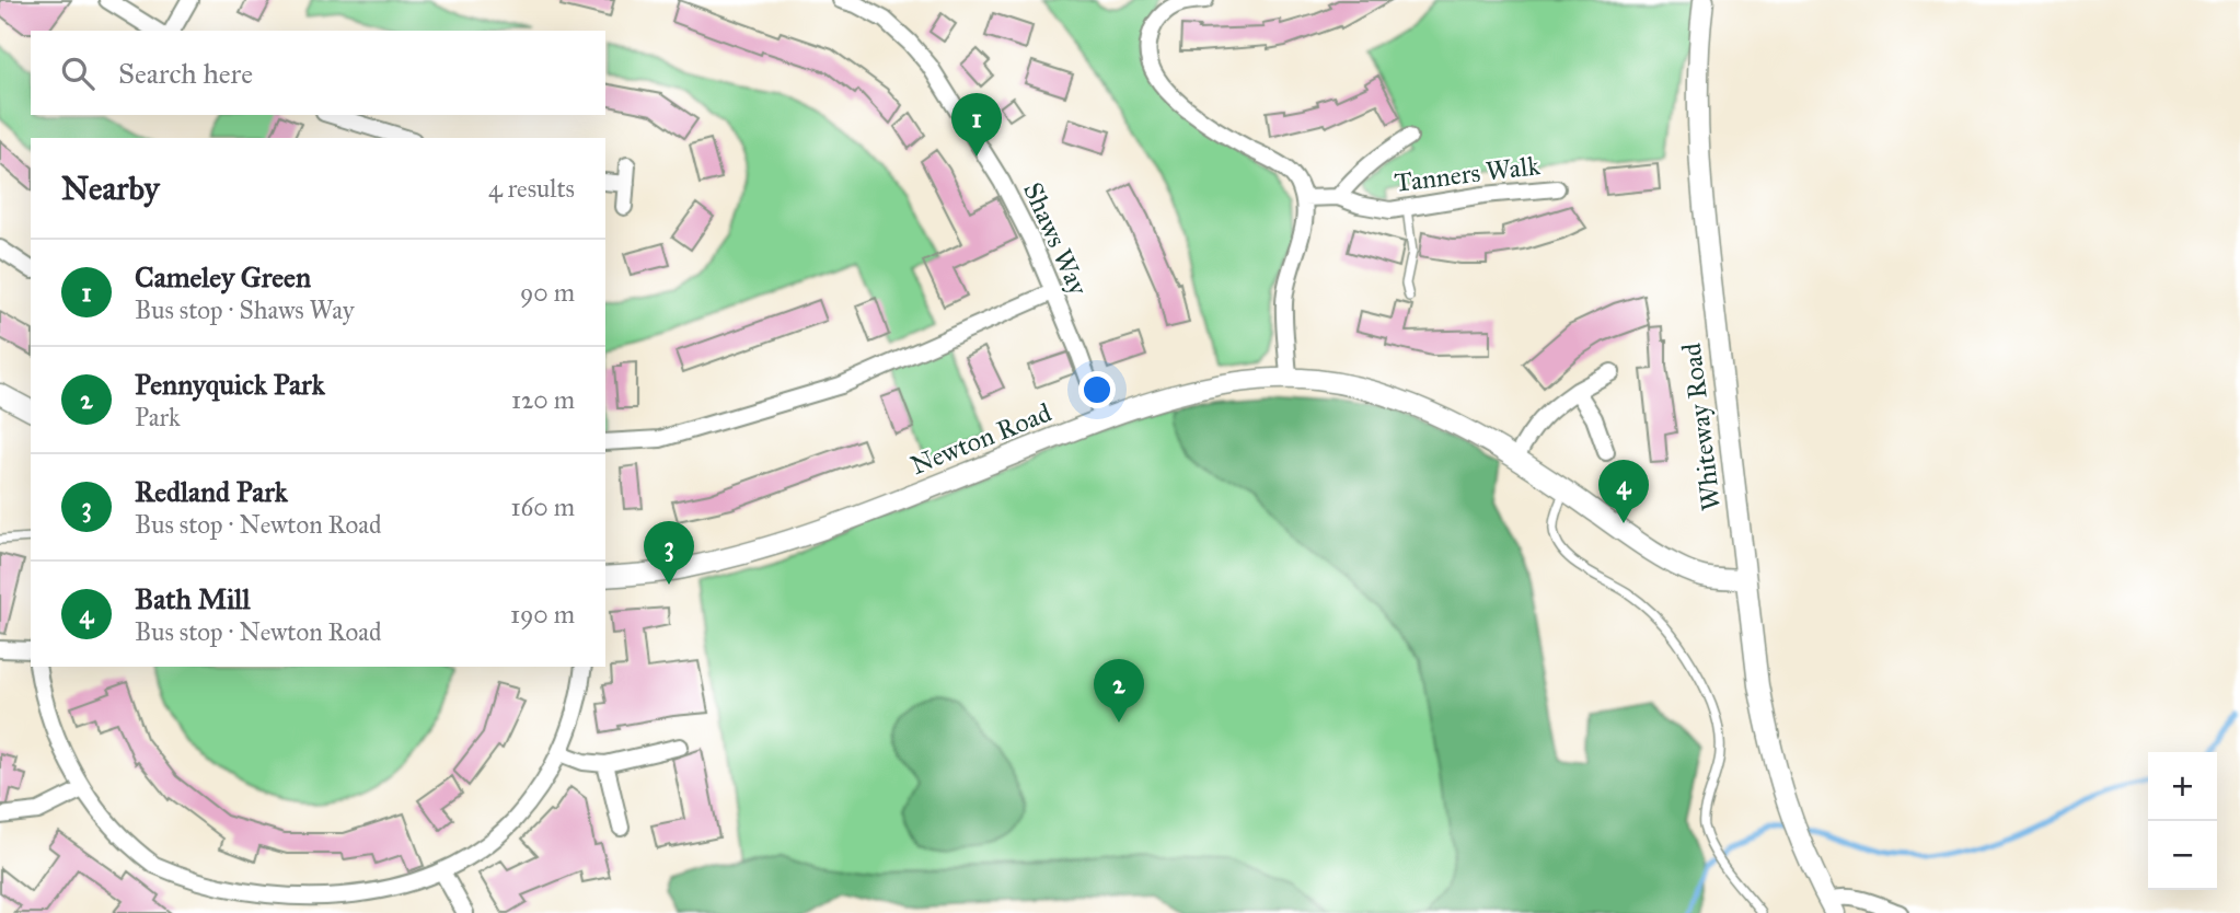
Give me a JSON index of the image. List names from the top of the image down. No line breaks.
{"streets":{"street":["Tanners Walk","Shaws Way","Whiteway Road","Newton Road"]},"crossings":[["Shaws Way","Newton Road"],["Whiteway Road","Newton Road"]],"page":{"search":"Search here","pins":["1","4","3","2"],"heading":["Nearby","4 results"],"list":[{"mark":"1","name":"Cameley Green","note":"Bus stop · Shaws Way","value":"90 m"},{"mark":"2","name":"Pennyquick Park","note":"Park","value":"120 m"},{"mark":"3","name":"Redland Park","note":"Bus stop · Newton Road","value":"160 m"},{"mark":"4","name":"Bath Mill","note":"Bus stop · Newton Road","value":"190 m"}],"map_buttons":["+","−"]}}
